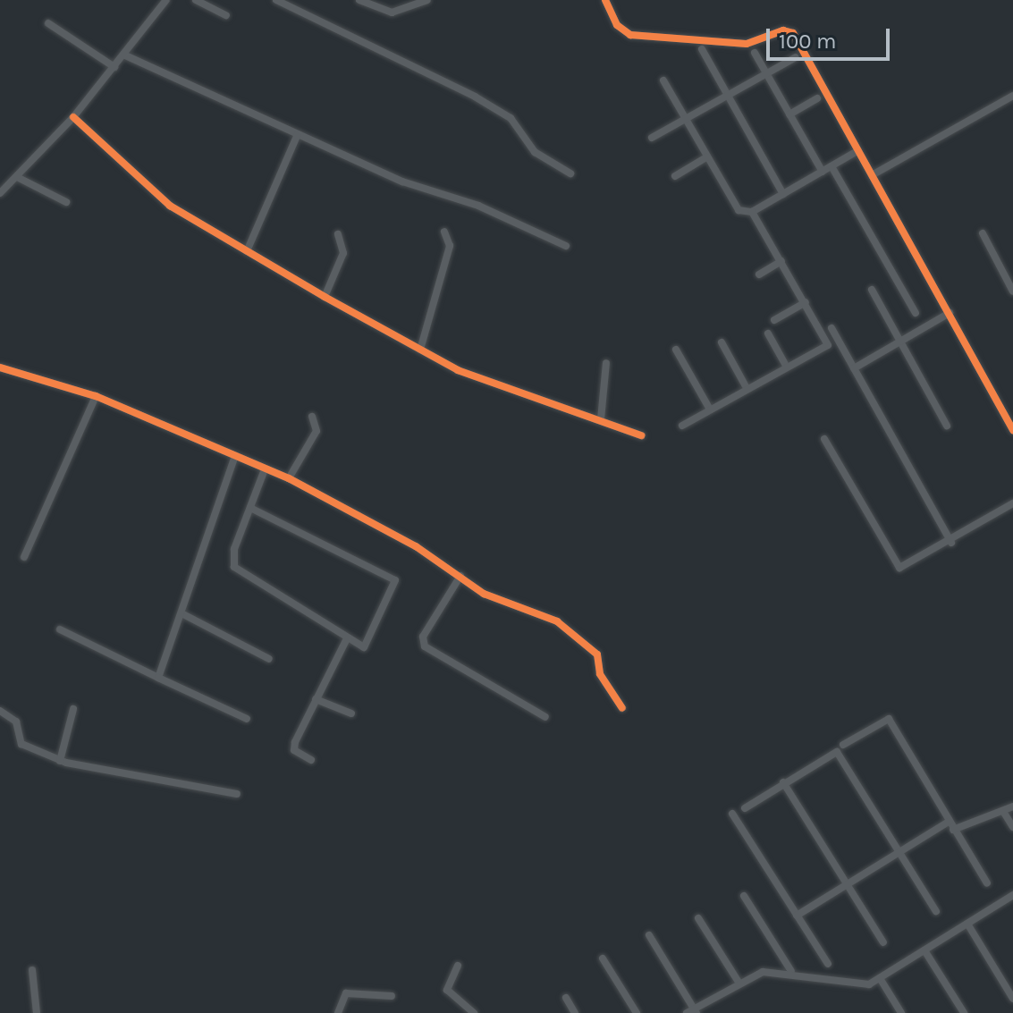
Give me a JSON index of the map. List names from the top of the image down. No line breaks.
{"scale_bar":"100 m"}
